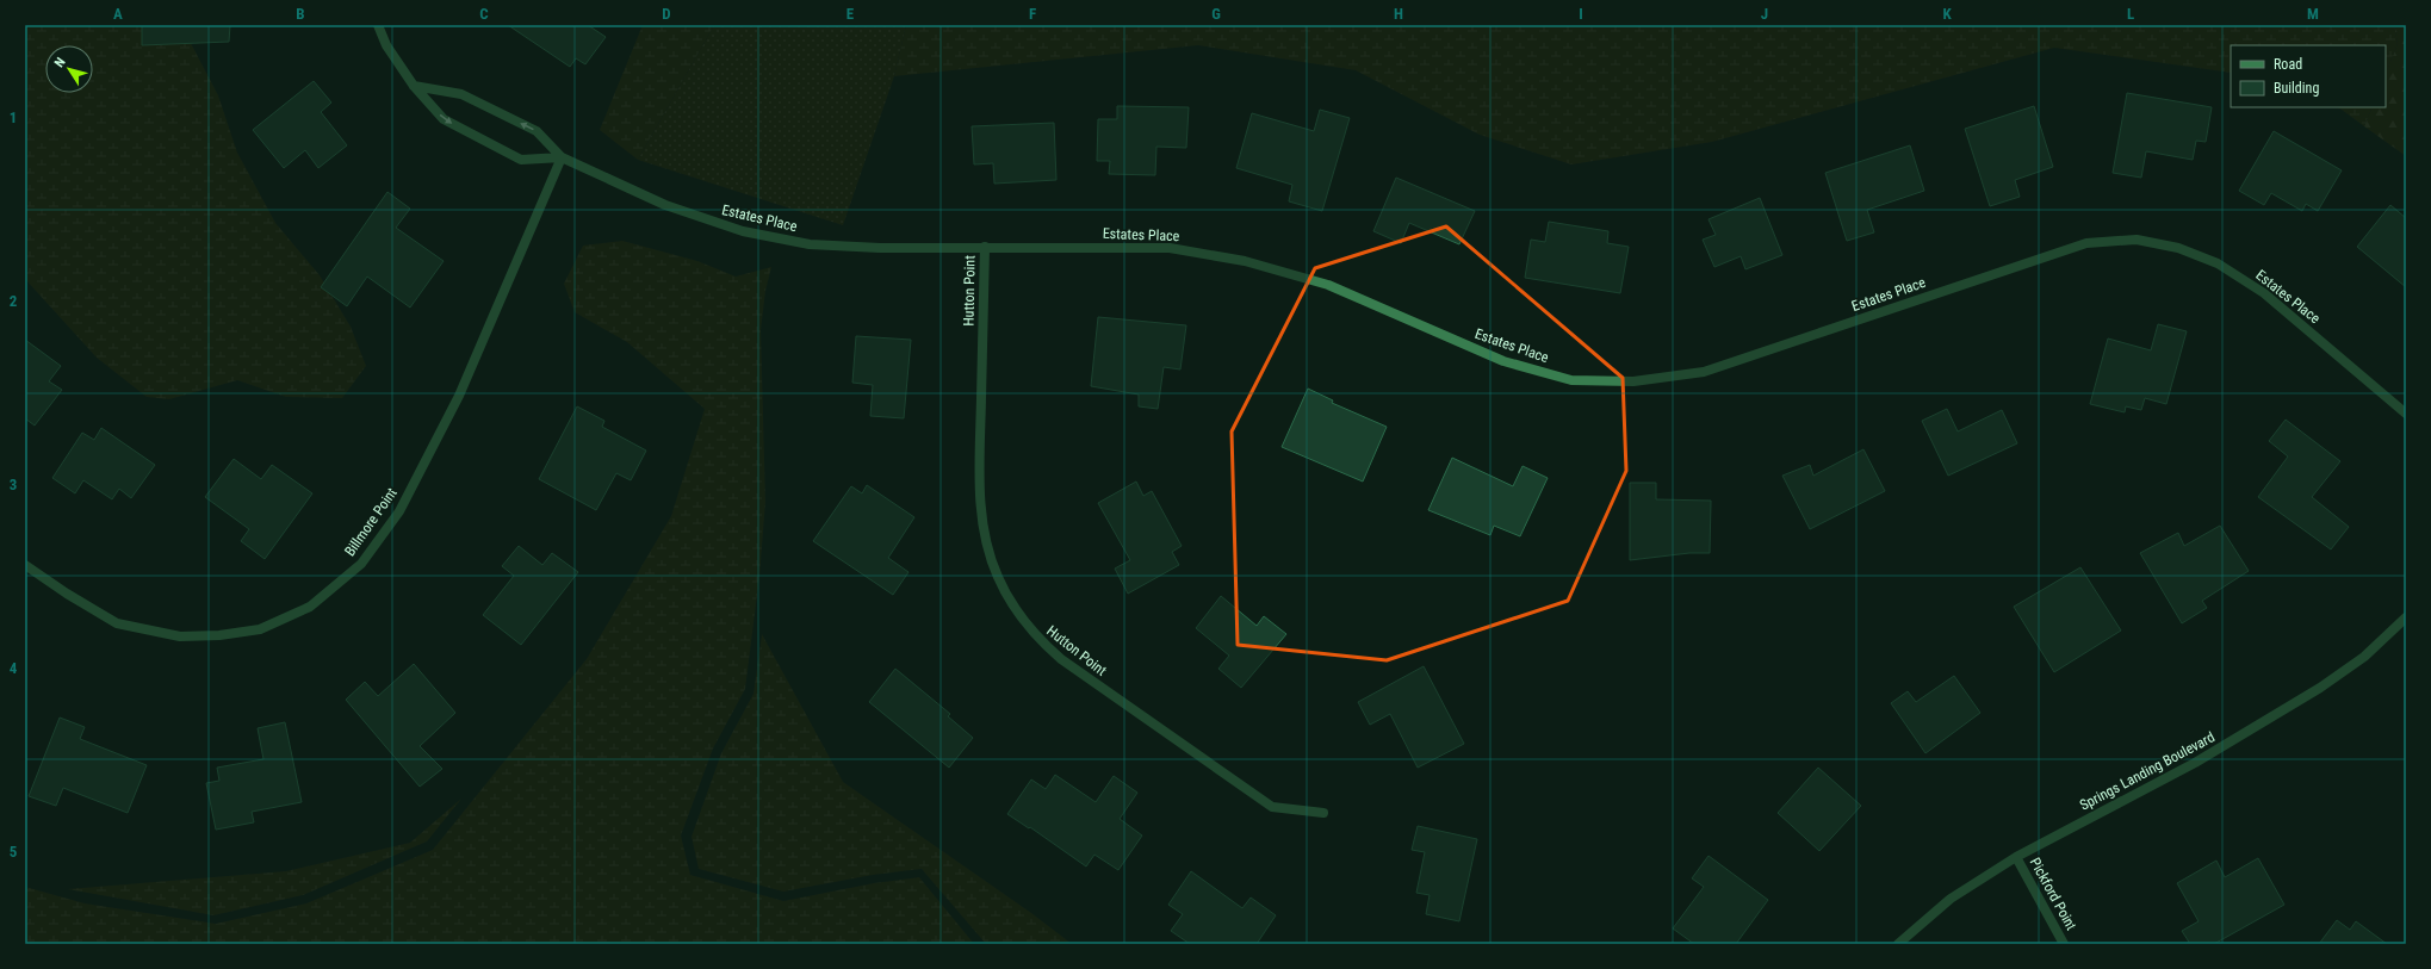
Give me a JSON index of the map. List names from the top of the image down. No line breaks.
{"streets":{"street":["Estates Place","Hutton Point","Billmore Point","Springs Landing Boulevard","Pickford Point"]},"crossings":[["Estates Place","Hutton Point"],["Estates Place","Billmore Point"],["Springs Landing Boulevard","Pickford Point"]],"legend":["Road","Building"],"north":"top left","grid":{"columns":["A","B","C","D","E","F","G","H","I","J","K","L","M"],"rows":["1","2","3","4","5"]}}
